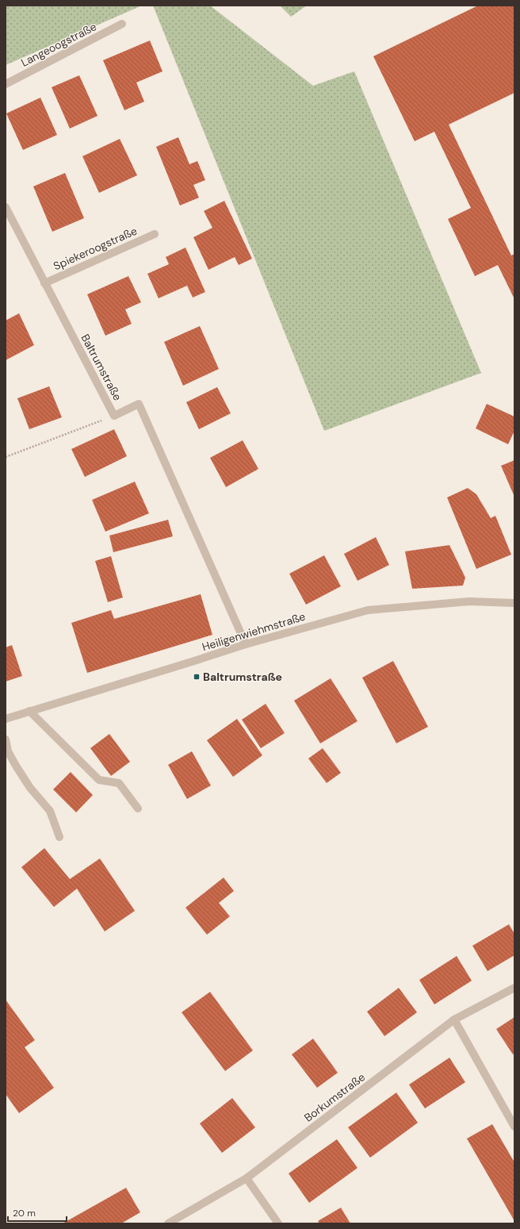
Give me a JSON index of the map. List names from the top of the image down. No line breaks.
{"streets":{"street":["Langeoogstraße","Spiekeroogstraße","Baltrumstraße","Heiligenwiehmstraße","Borkumstraße"]},"crossings":[["Spiekeroogstraße","Baltrumstraße"],["Baltrumstraße","Heiligenwiehmstraße"]],"places":{"transit":["Baltrumstraße"]},"scale_bar":"20 m"}
